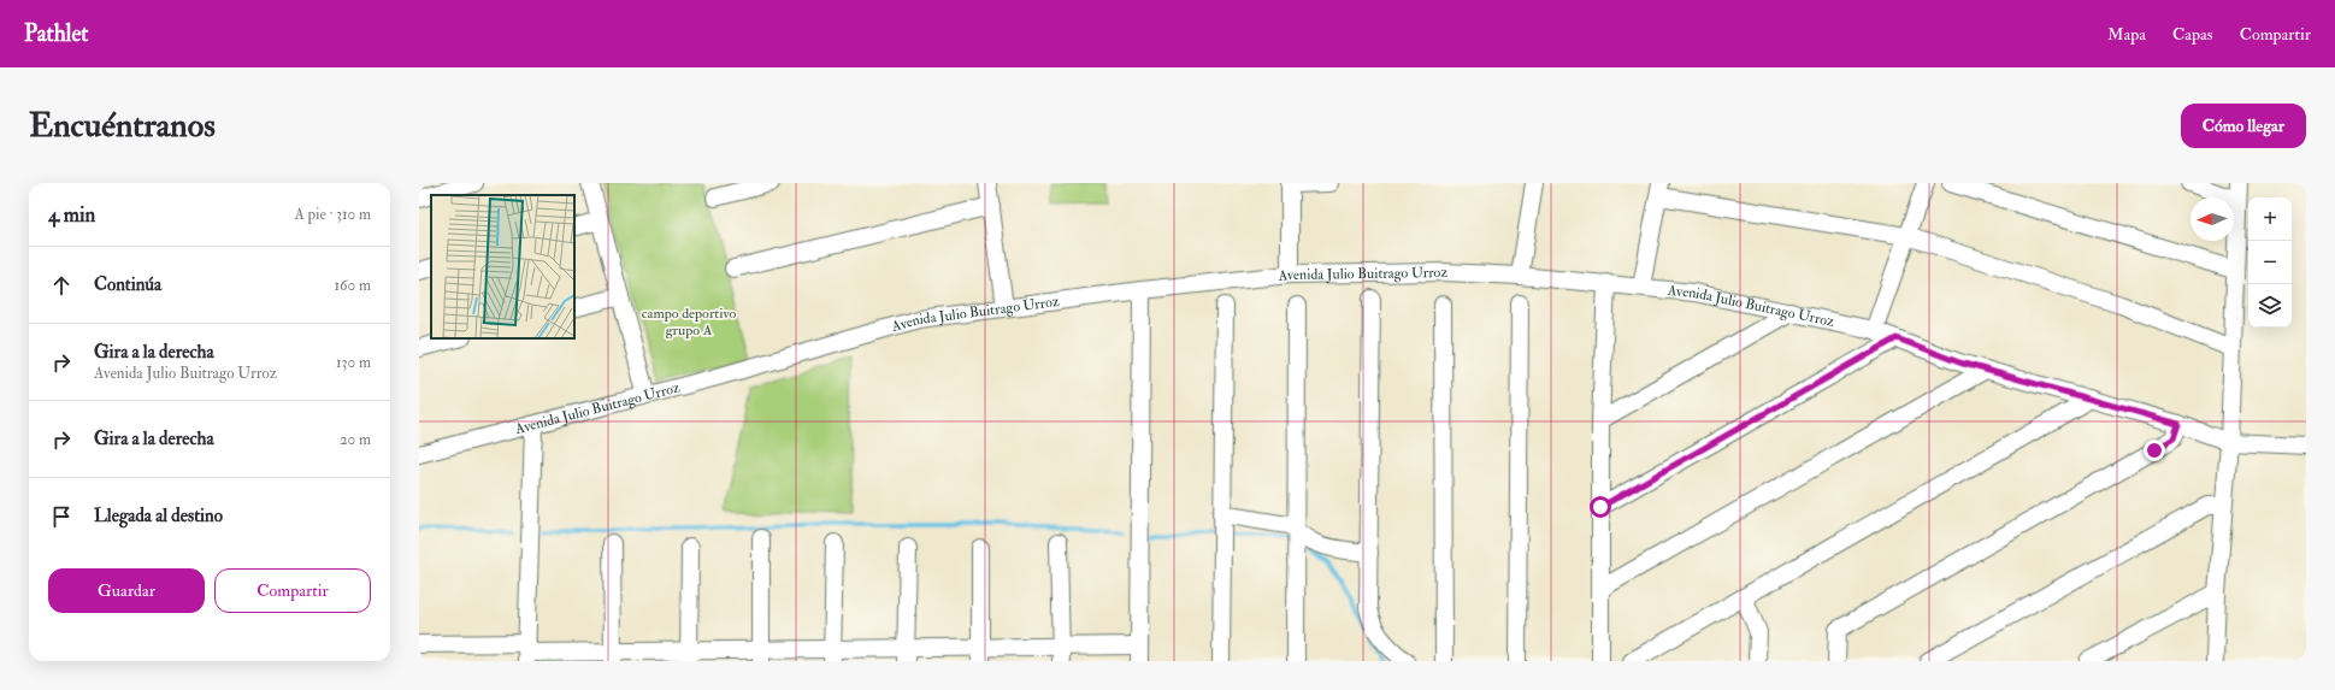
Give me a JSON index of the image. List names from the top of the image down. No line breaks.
{"streets":{"street":["Avenida Julio Buitrago Urroz"]},"parks":["campo deportivo grupo A"],"north":"left","page":{"header":"Pathlet","nav":["Mapa","Capas","Compartir"],"buttons":["Cómo llegar",["Guardar","Compartir"]],"title":"Encuéntranos","heading":["4 min","A pie · 310 m"],"map_buttons":["+","−"],"list":[["Continúa","160 m"],["Gira a la derecha","Avenida Julio Buitrago Urroz","130 m"],["Gira a la derecha","20 m"],"Llegada al destino"]}}
